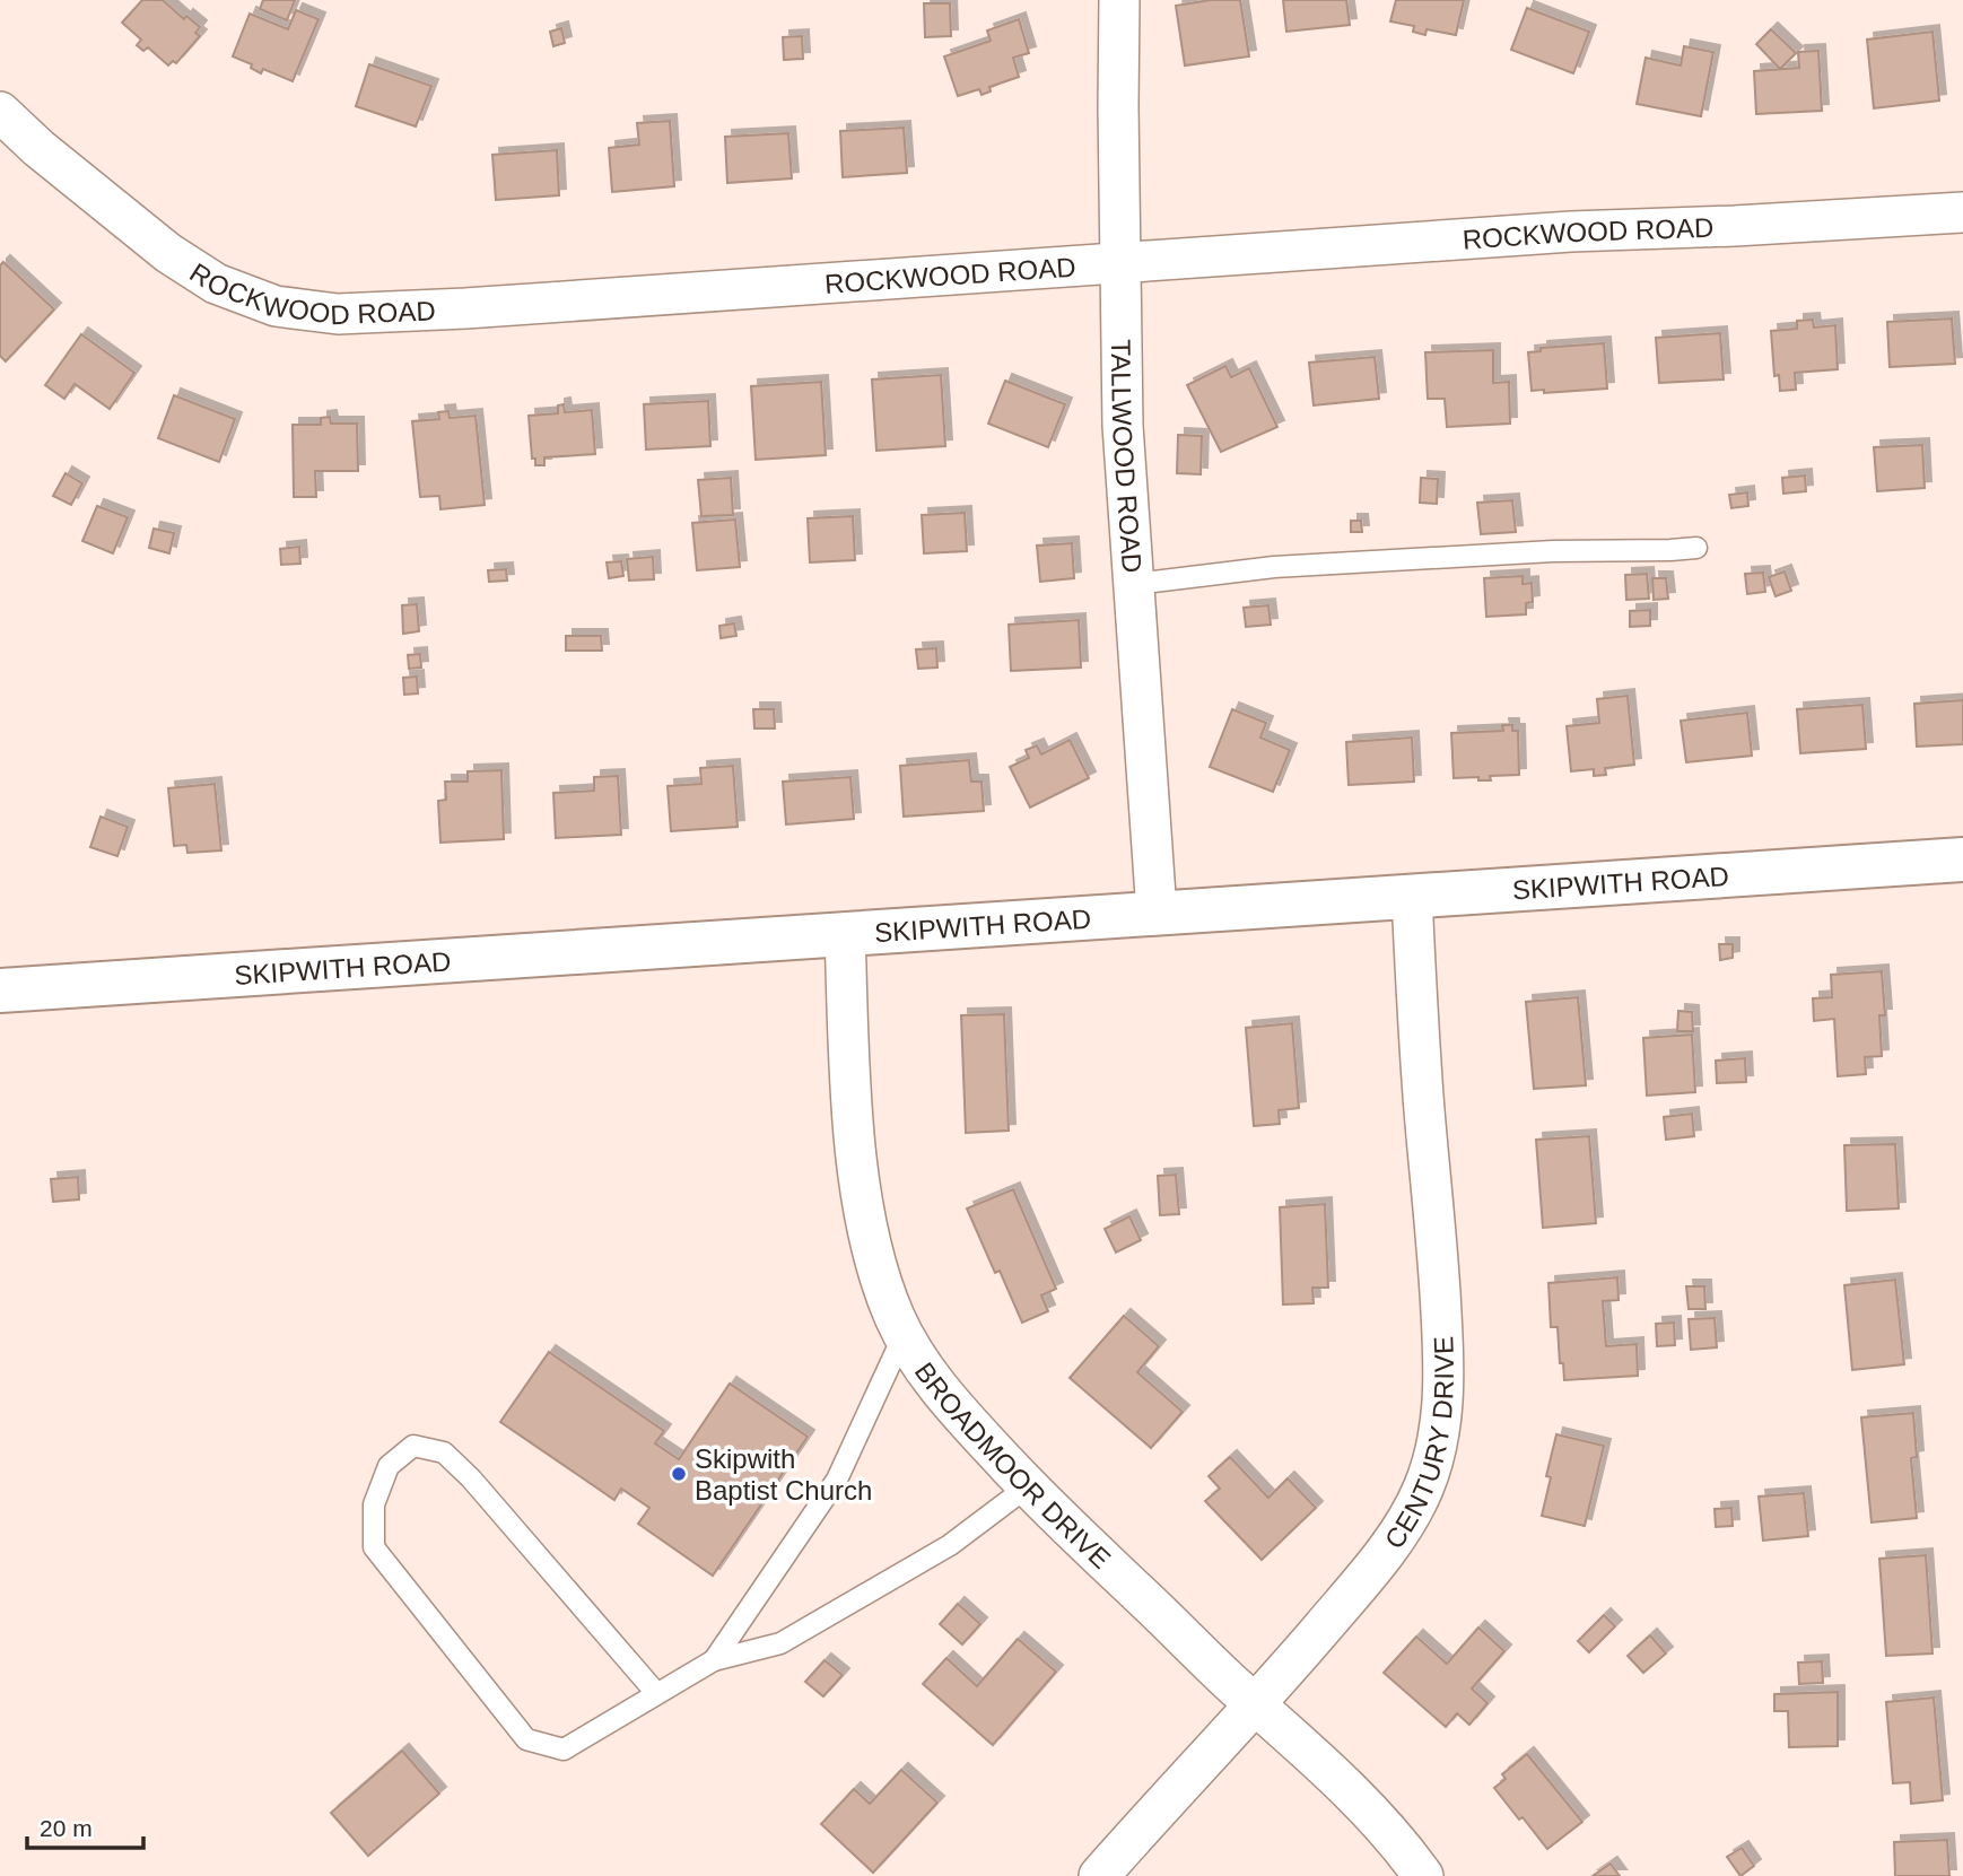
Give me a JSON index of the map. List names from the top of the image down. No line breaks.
{"streets":{"main road":["SKIPWITH ROAD"],"street":["ROCKWOOD ROAD","TALLWOOD ROAD","CENTURY DRIVE","BROADMOOR DRIVE"]},"crossings":[["ROCKWOOD ROAD","TALLWOOD ROAD"],["TALLWOOD ROAD","SKIPWITH ROAD"],["SKIPWITH ROAD","CENTURY DRIVE"],["SKIPWITH ROAD","BROADMOOR DRIVE"],["CENTURY DRIVE","BROADMOOR DRIVE"]],"places":["Skipwith Baptist Church"],"scale_bar":"20 m"}
